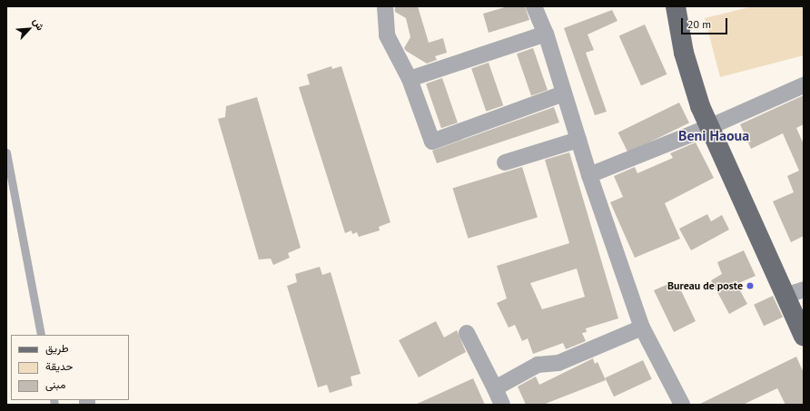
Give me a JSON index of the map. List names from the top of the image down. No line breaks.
{"districts":["Beni Haoua"],"places":["Bureau de poste"],"legend":["طريق","حديقة","مبنى"],"scale_bar":"20 m","north":"top right"}
